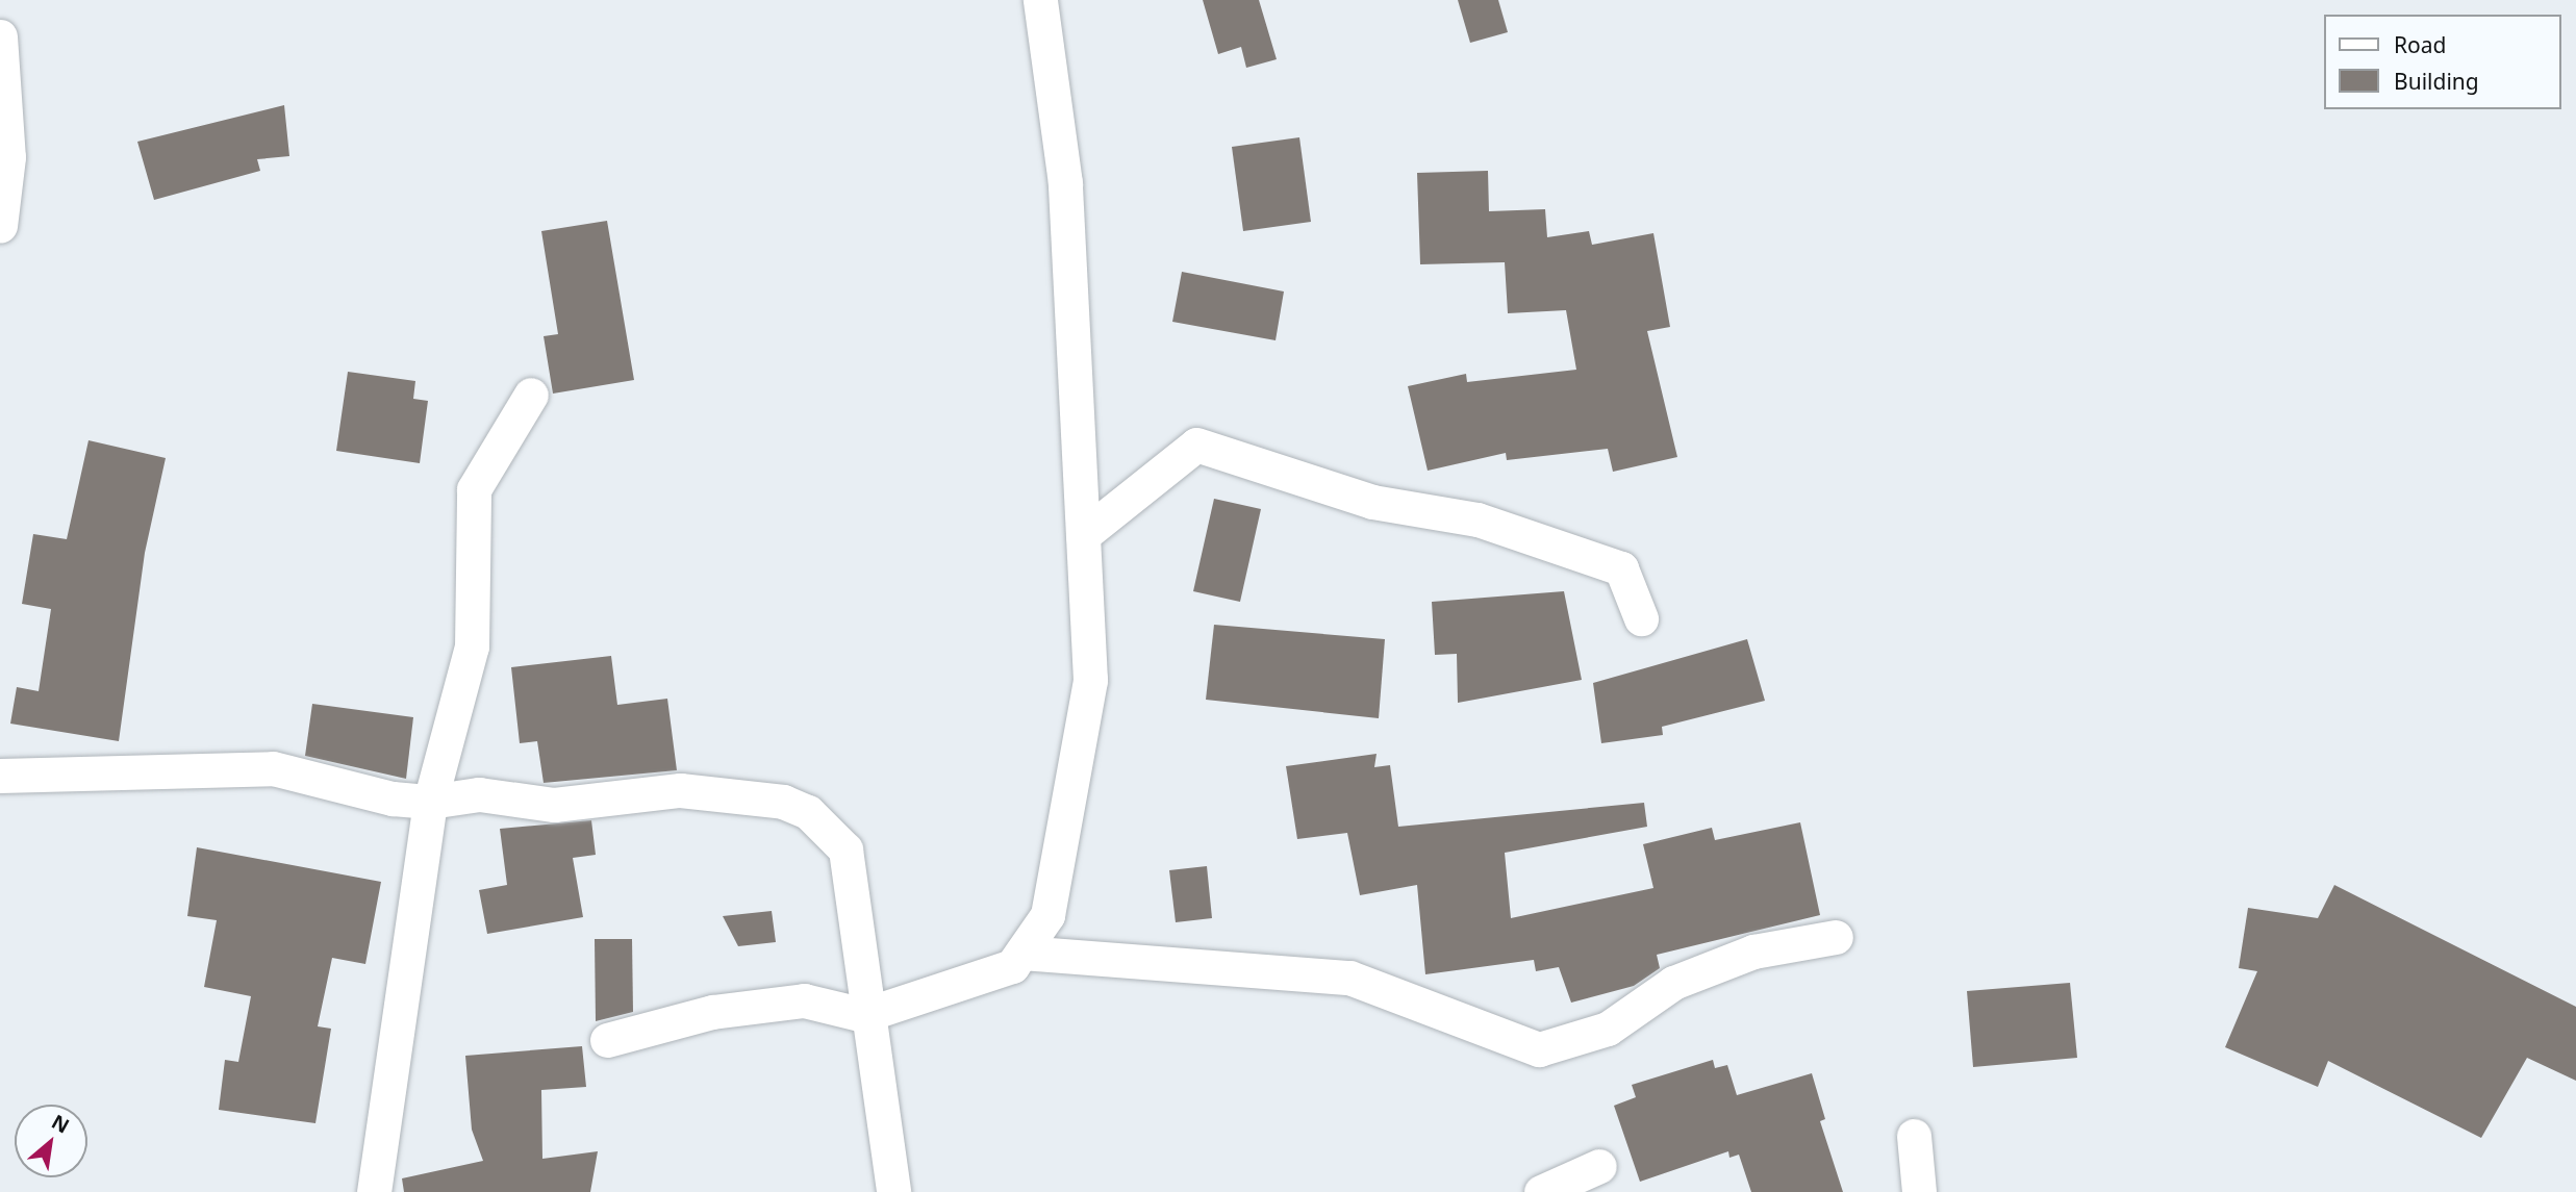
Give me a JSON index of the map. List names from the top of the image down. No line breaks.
{"legend":["Road","Building"],"north":"top right"}
